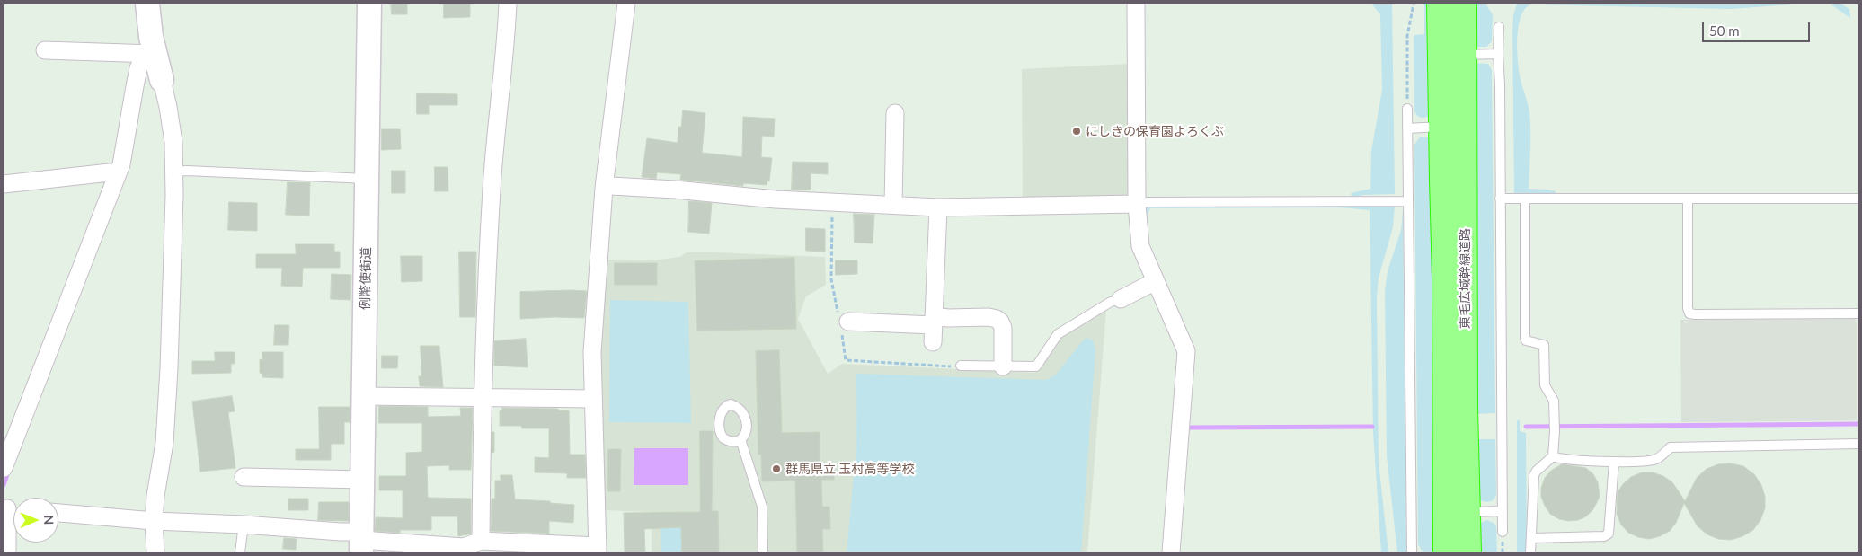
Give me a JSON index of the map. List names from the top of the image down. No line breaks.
{"streets":{"highway":["東毛広域幹線道路"],"main road":["例幣使街道"]},"places":["にしきの保育園よろくぶ","群馬県立 玉村高等学校"],"scale_bar":"50 m","north":"right"}
